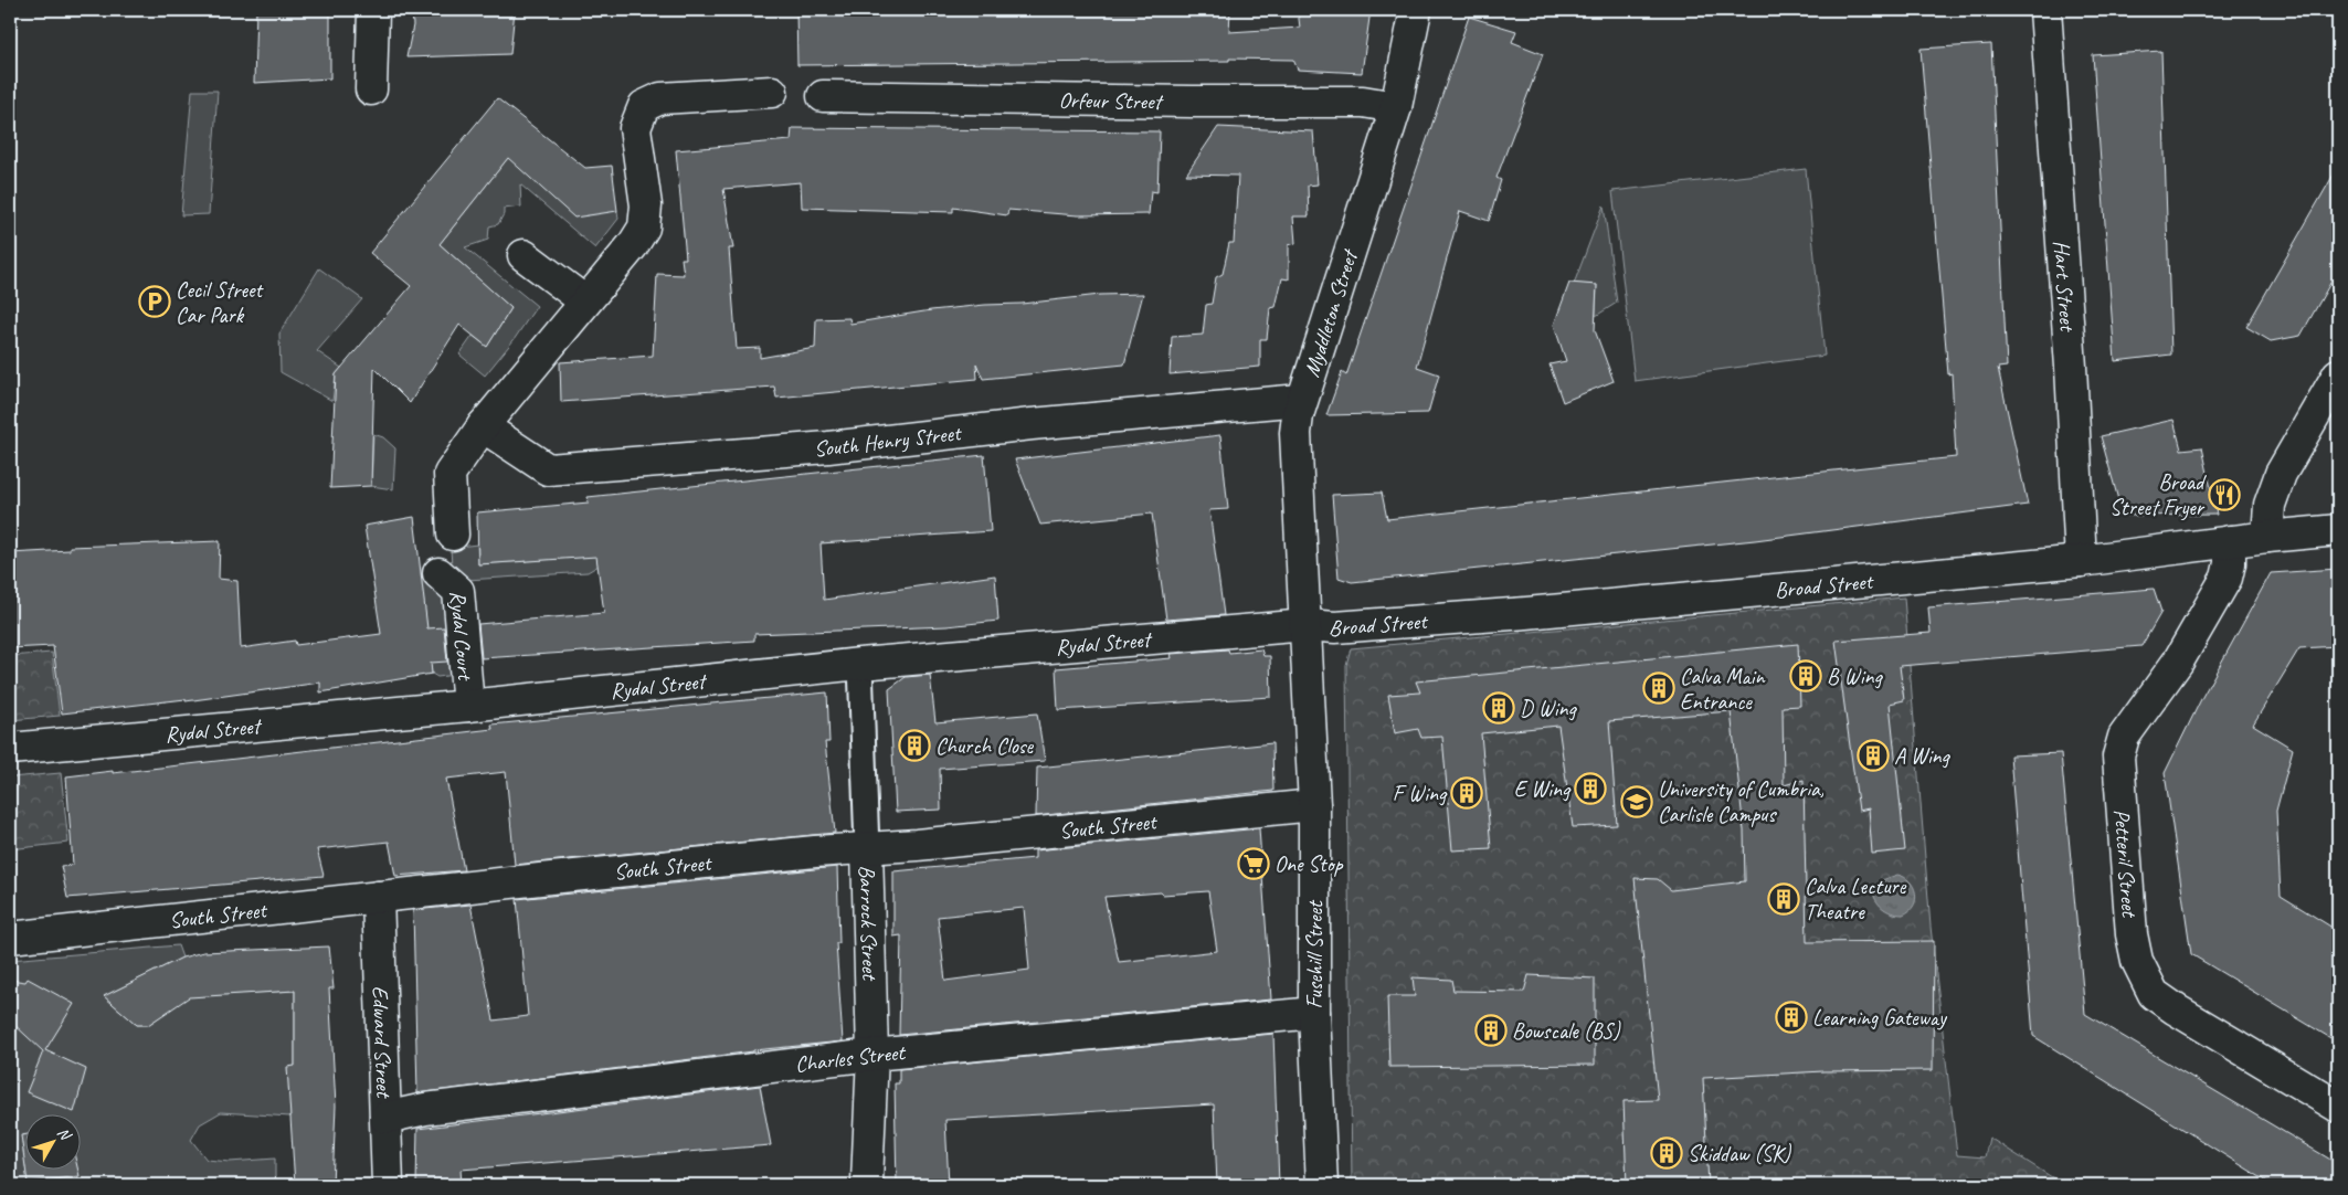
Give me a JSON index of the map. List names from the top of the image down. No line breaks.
{"streets":{"street":["Orfeur Street","Hart Street","Myddleton Street","South Henry Street","Broad Street","Rydal Court","Rydal Street","South Street","Petteril Street","Barrock Street","Fusehill Street","Edward Street","Charles Street"]},"crossings":[["Orfeur Street","Myddleton Street"],["Hart Street","Broad Street"],["Myddleton Street","South Henry Street"],["Myddleton Street","Broad Street"],["Myddleton Street","Rydal Street"],["Myddleton Street","Fusehill Street"],["Broad Street","Rydal Street"],["Broad Street","Petteril Street"],["Broad Street","Fusehill Street"],["Rydal Court","Rydal Street"],["Rydal Street","Barrock Street"],["Rydal Street","Fusehill Street"],["South Street","Barrock Street"],["South Street","Fusehill Street"],["South Street","Edward Street"],["Barrock Street","Charles Street"],["Fusehill Street","Charles Street"],["Edward Street","Charles Street"]],"places":{"parking":["Cecil Street Car Park"],"restaurant":["Broad Street Fryer"],"building":["B Wing","Calva Main Entrance","D Wing","Church Close","A Wing","E Wing","F Wing","Calva Lecture Theatre","Learning Gateway","Bowscale (BS)","Skiddaw (SK)"],"school or university":["University of Cumbria, Carlisle Campus"],"supermarket":["One Stop"]},"north":"top right"}
